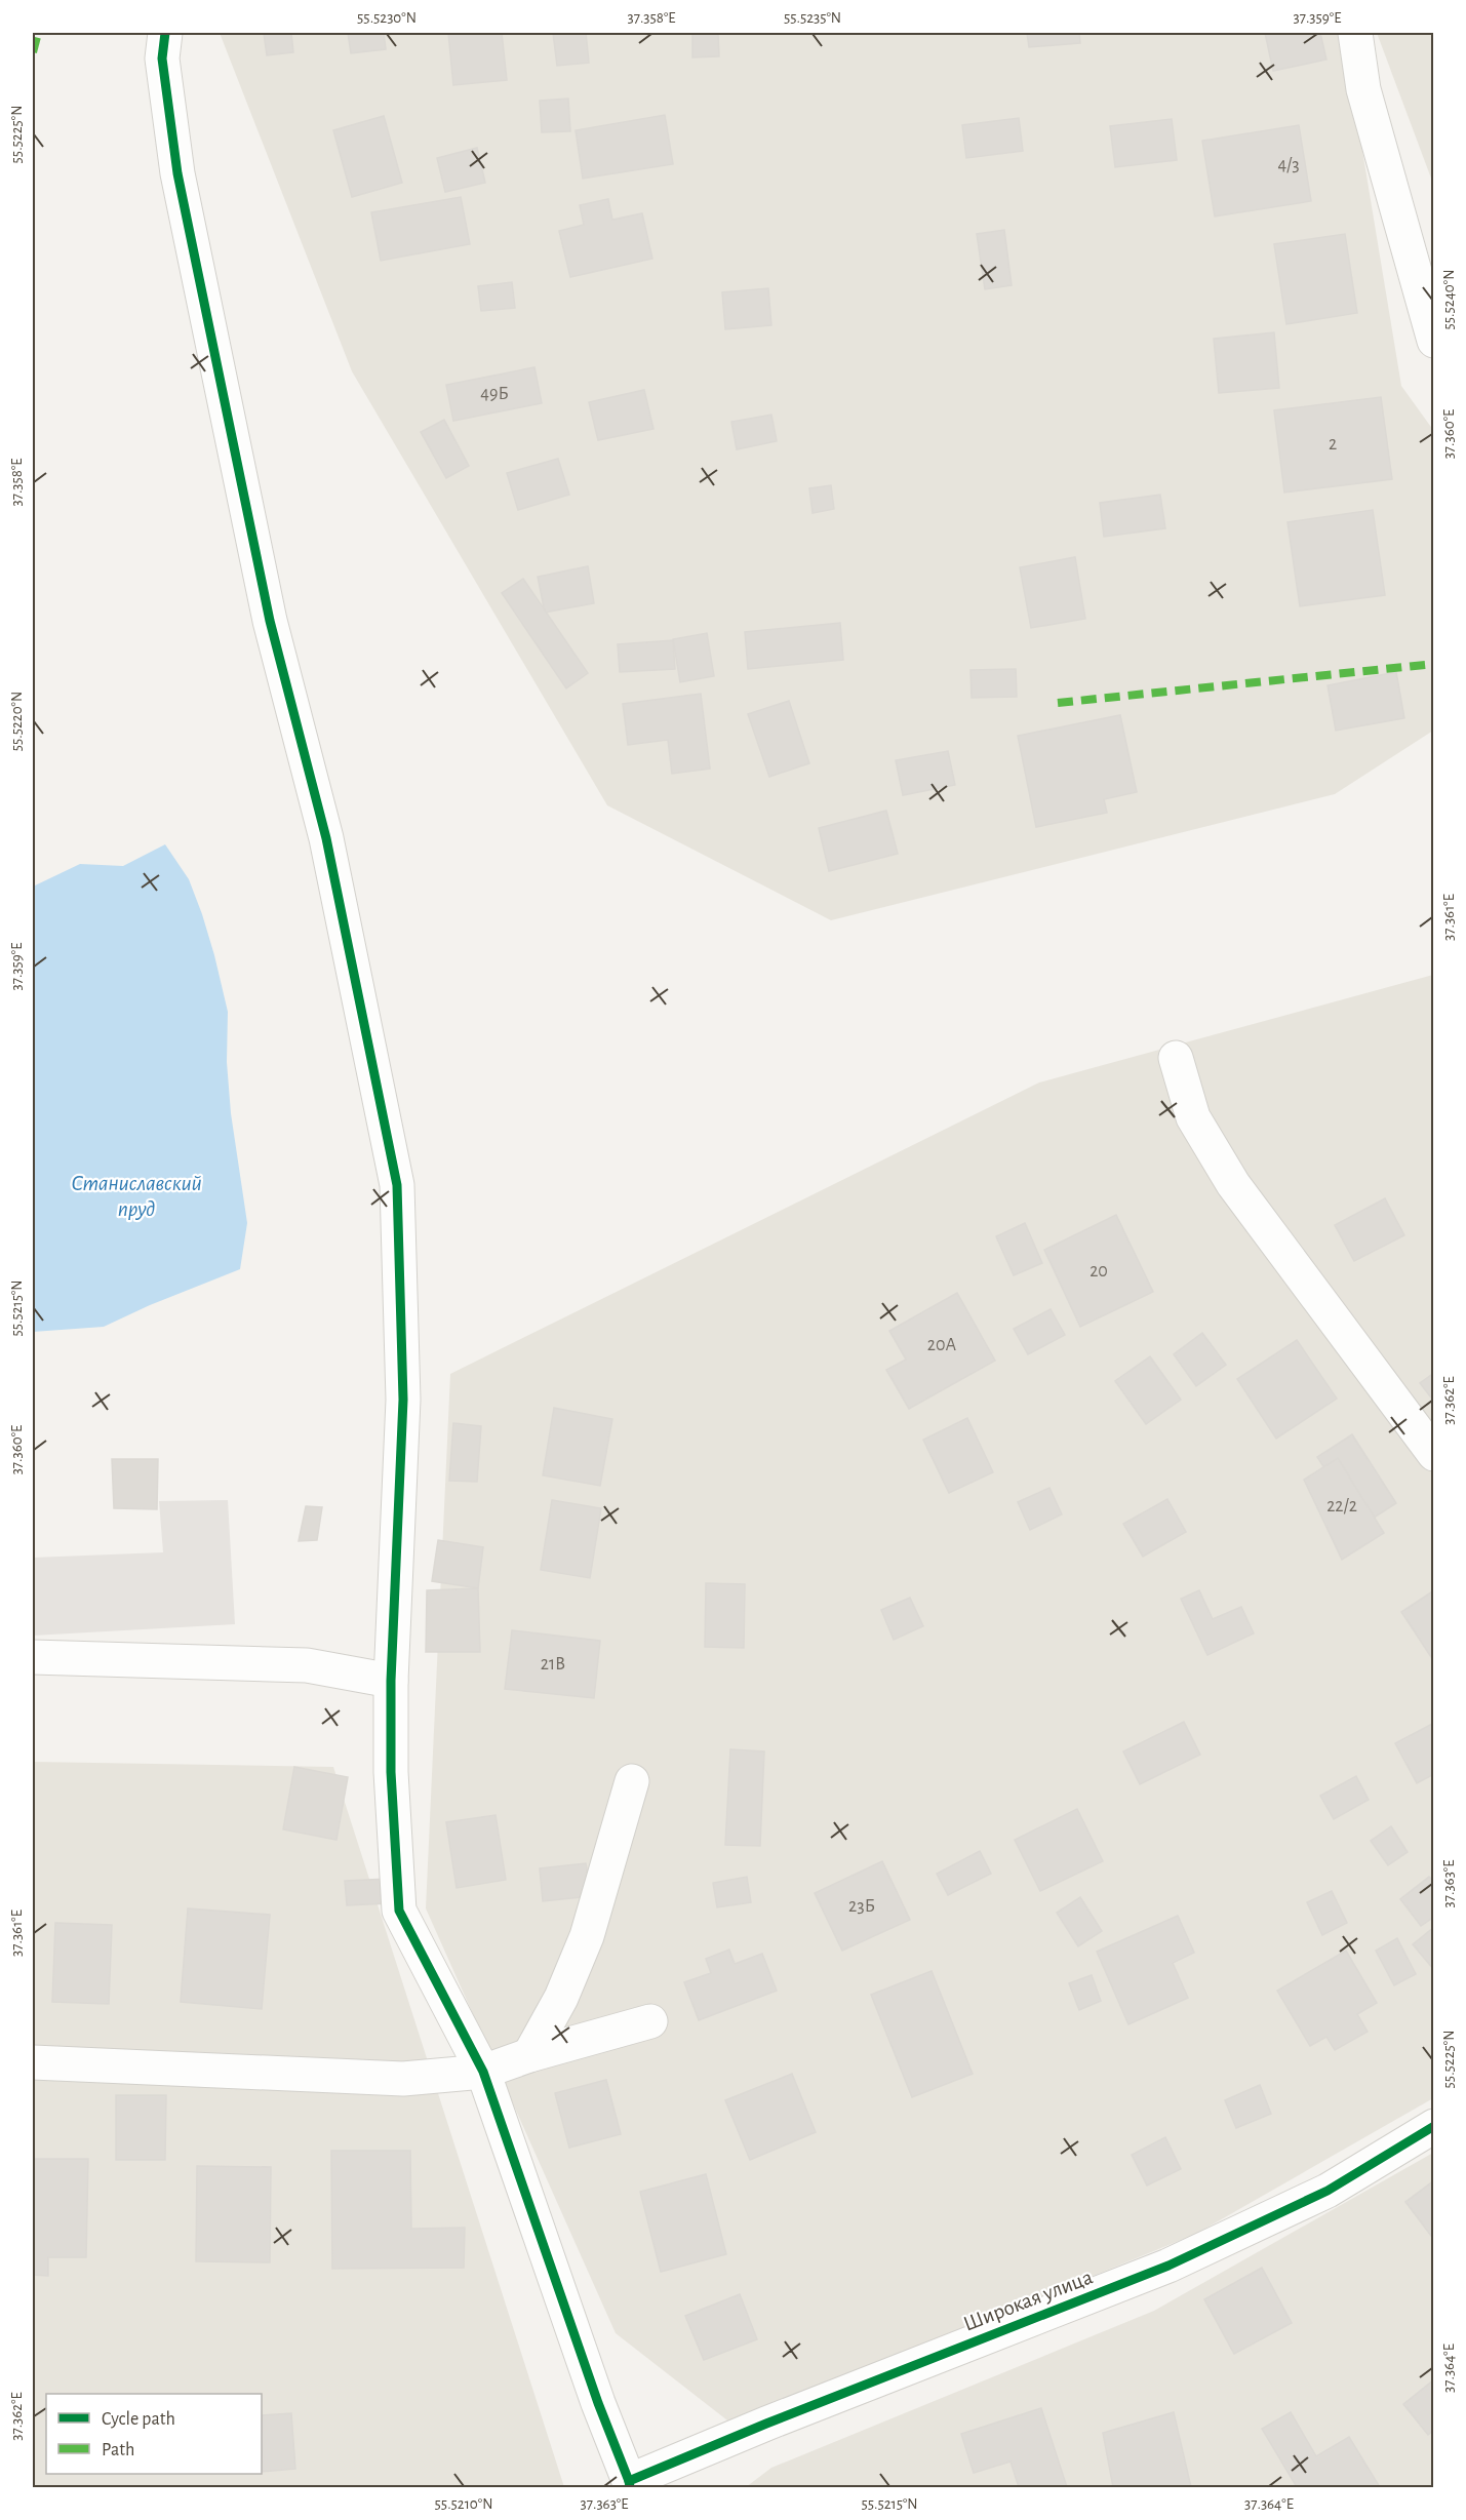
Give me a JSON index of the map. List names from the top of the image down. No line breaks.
{"streets":{"street":["Широкая улица"]},"water":["Станиславский пруд"],"house_numbers":["4/3","49Б","2","20","20А","22/2","21В","23Б"],"legend":["Cycle path","Path"],"coordinates":["55.5230°N","37.358°E","55.5235°N","37.359°E","55.5225°N","55.5240°N","37.360°E","55.5220°N","37.361°E","55.5215°N","37.362°E","37.363°E","37.364°E","55.5210°N"]}
